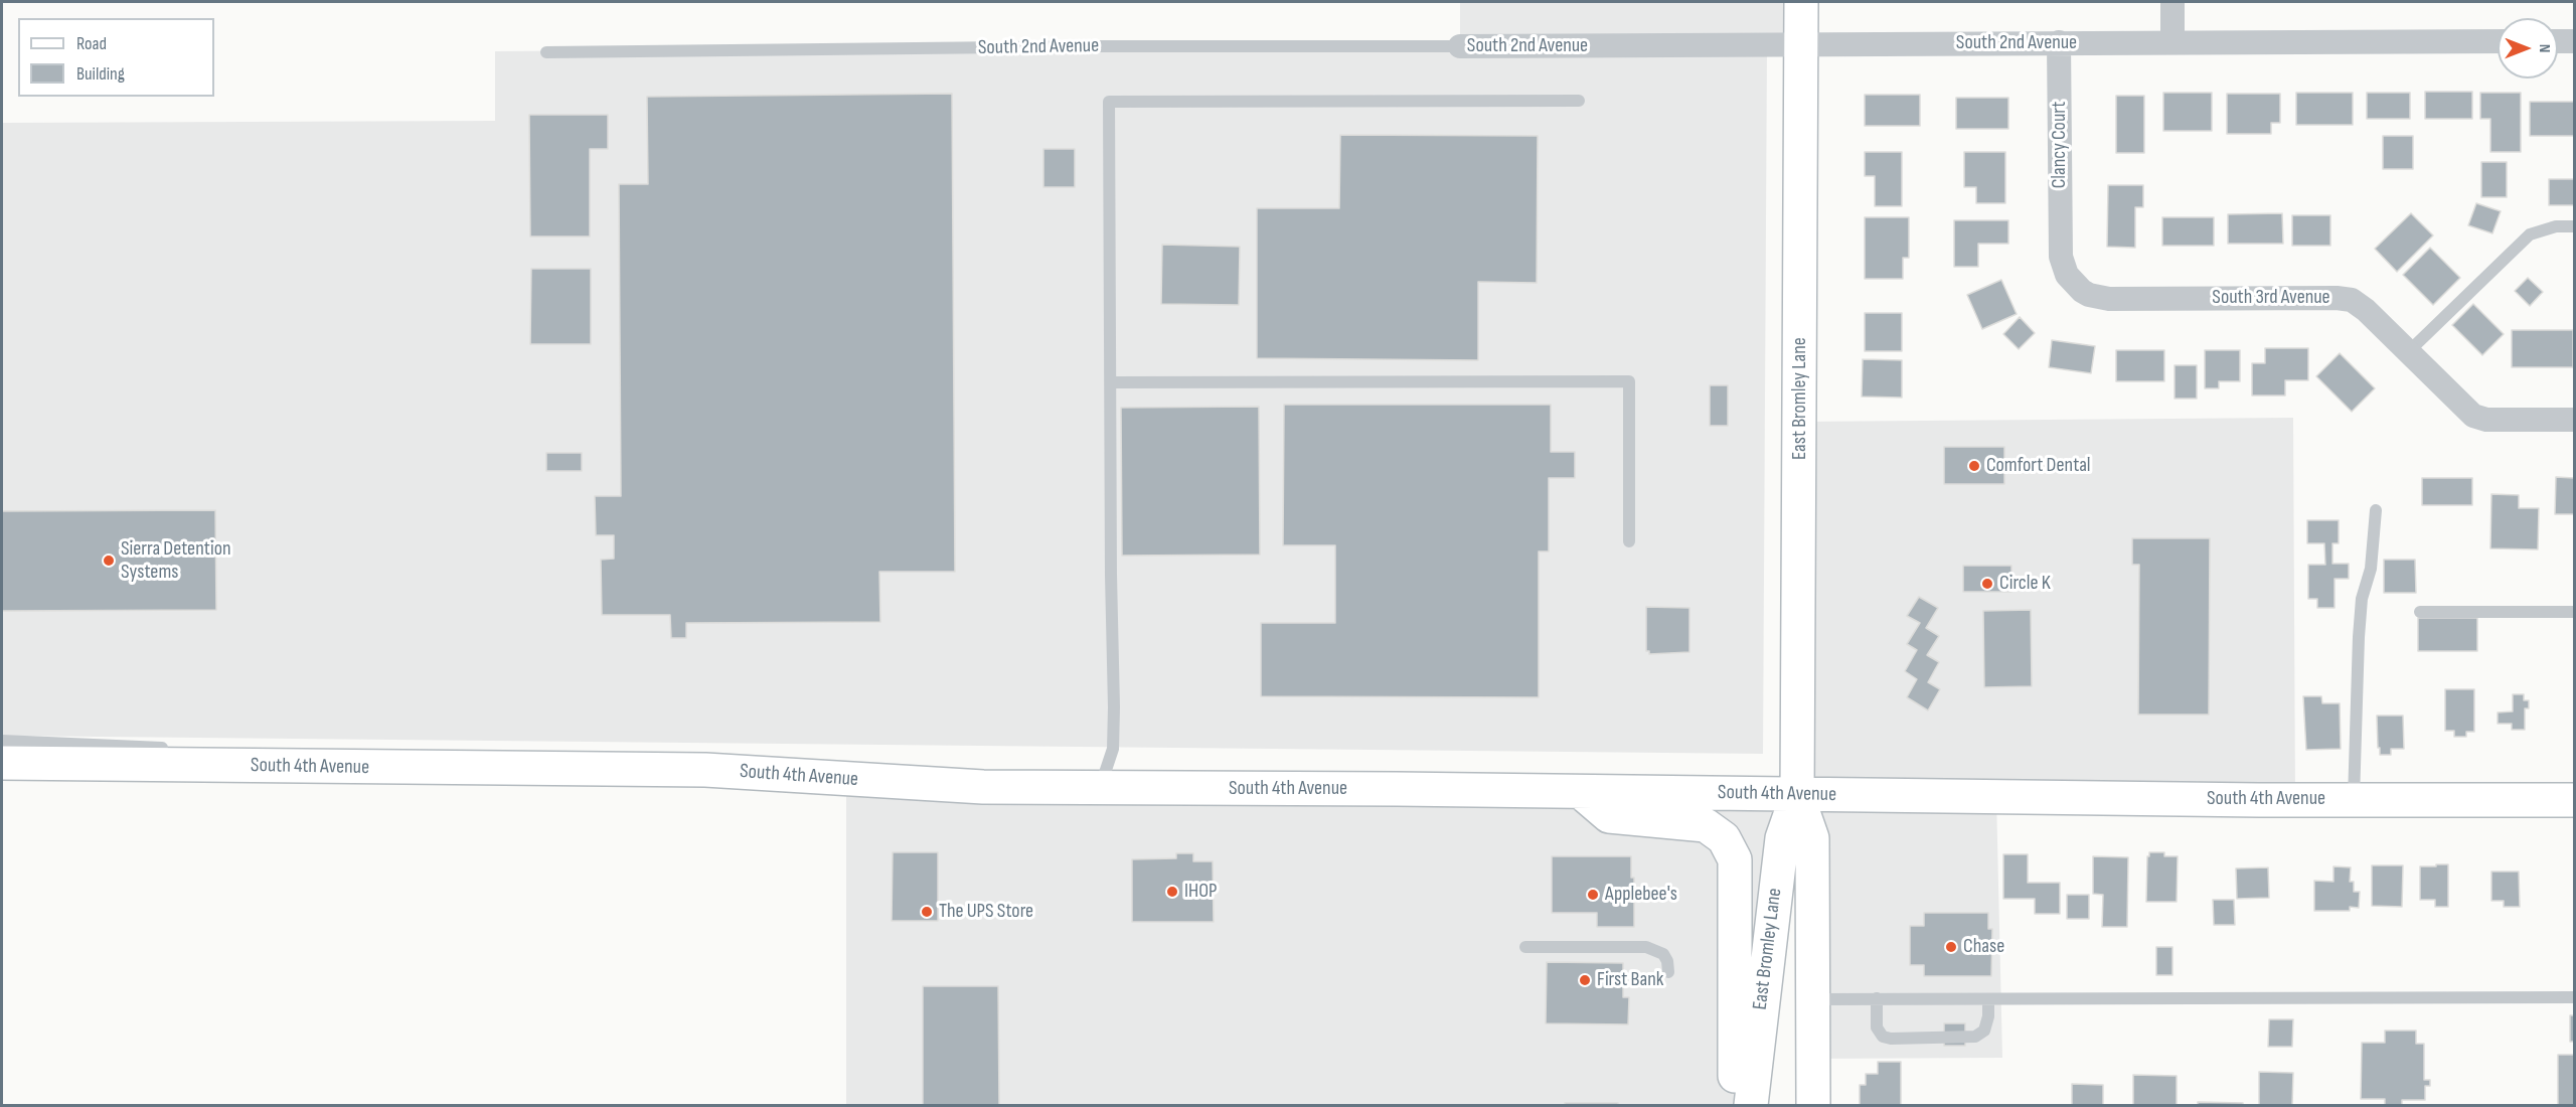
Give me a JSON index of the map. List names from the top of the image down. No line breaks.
{"streets":{"main road":["East Bromley Lane","South 4th Avenue"],"street":["South 2nd Avenue","Clancy Court","South 3rd Avenue"]},"crossings":[["South 2nd Avenue","Clancy Court"],["South 2nd Avenue","East Bromley Lane"],["Clancy Court","South 3rd Avenue"],["East Bromley Lane","South 4th Avenue"]],"places":["Comfort Dental","Sierra Detention Systems","Circle K","IHOP","Applebee's","The UPS Store","Chase","First Bank"],"legend":["Road","Building"],"north":"right"}
